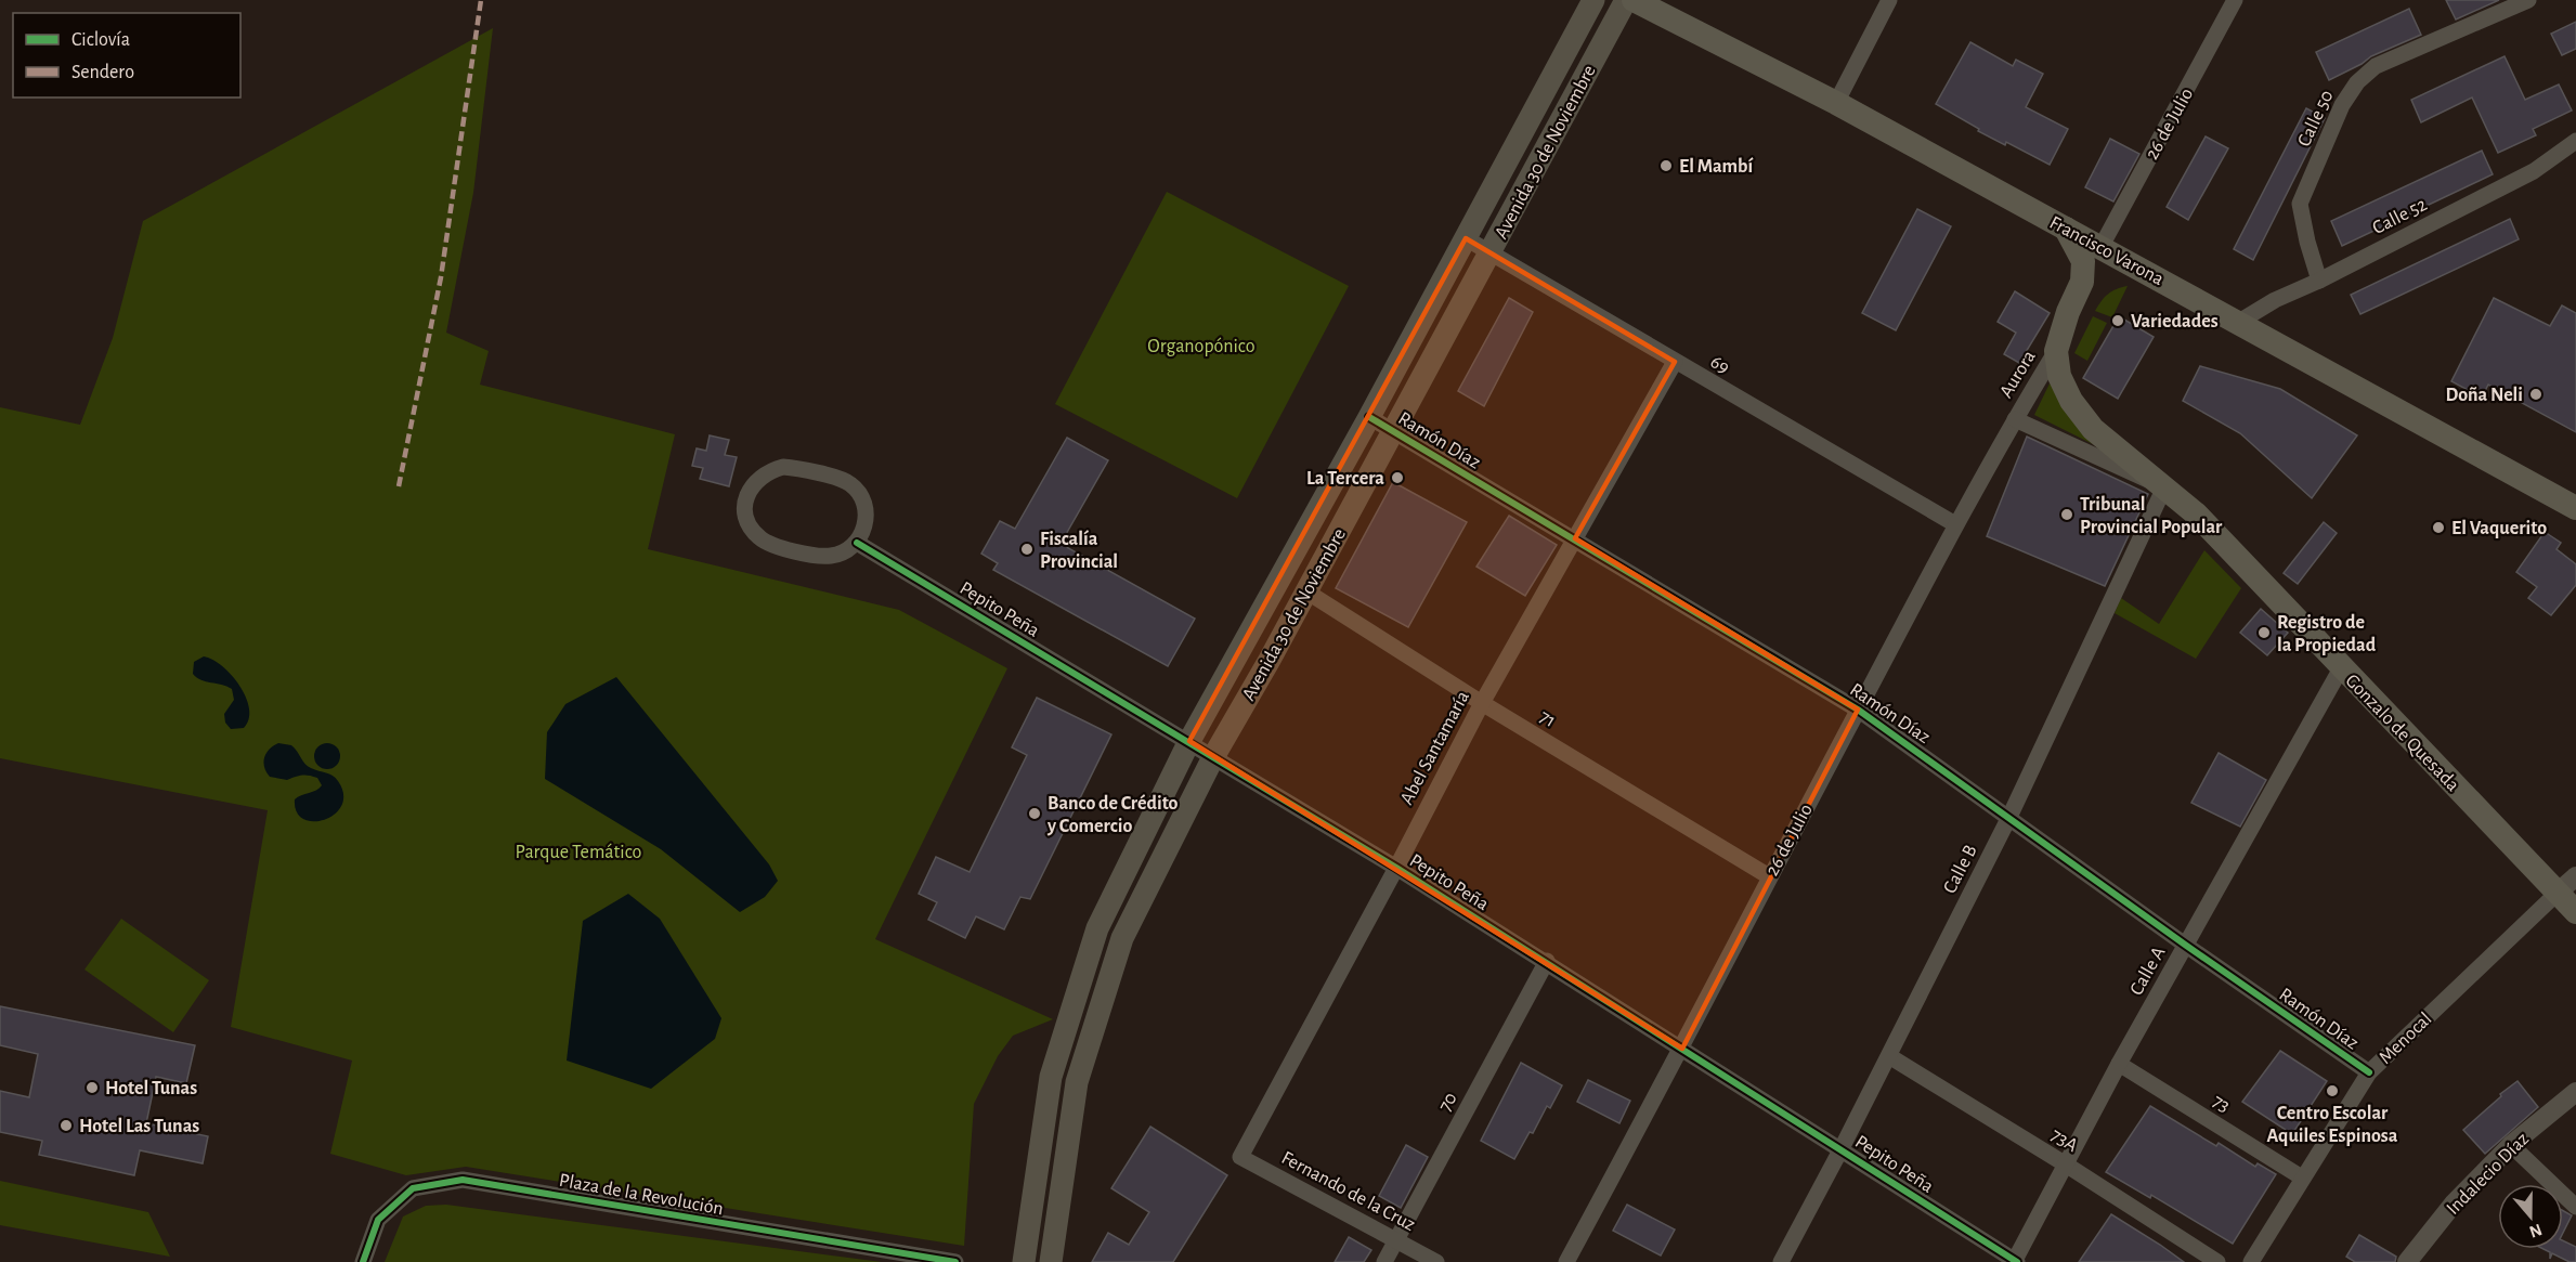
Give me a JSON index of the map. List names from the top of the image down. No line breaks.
{"streets":{"main road":["Avenida 30 de Noviembre","Francisco Varona","Gonzalo de Quesada"],"street":["Calle 50","26 de Julio","Calle 52","69","Aurora","Ramón Díaz","Pepito Peña","71","Abel Santamaría","Calle B","Calle A","Menocal","70","73","73A","Indalecio Díaz","Fernando de la Cruz","Plaza de la Revolución"]},"crossings":[["Calle 50","Calle 52"],["26 de Julio","Francisco Varona"],["26 de Julio","69"],["26 de Julio","Aurora"],["26 de Julio","Ramón Díaz"],["26 de Julio","Pepito Peña"],["26 de Julio","71"],["Avenida 30 de Noviembre","69"],["Avenida 30 de Noviembre","Ramón Díaz"],["Avenida 30 de Noviembre","Pepito Peña"],["Avenida 30 de Noviembre","71"],["Calle 52","Francisco Varona"],["69","Abel Santamaría"],["Aurora","Gonzalo de Quesada"],["Ramón Díaz","Abel Santamaría"],["Ramón Díaz","Calle B"],["Ramón Díaz","Calle A"],["Ramón Díaz","Menocal"],["Pepito Peña","Abel Santamaría"],["Pepito Peña","Calle B"],["Pepito Peña","Calle A"],["Pepito Peña","70"],["71","Abel Santamaría"],["Gonzalo de Quesada","Calle B"],["Gonzalo de Quesada","Calle A"],["Gonzalo de Quesada","Menocal"],["Abel Santamaría","Fernando de la Cruz"],["Calle B","73A"],["Calle A","73"],["Calle A","73A"],["Menocal","73"],["70","Fernando de la Cruz"]],"parks":["Organopónico","Parque Temático"],"places":["El Mambí","Variedades","Doña Neli","La Tercera","Tribunal Provincial Popular","El Vaquerito","Fiscalía Provincial","Registro de la Propiedad","Banco de Crédito y Comercio","Hotel Tunas","Centro Escolar Aquiles Espinosa","Hotel Las Tunas"],"legend":["Ciclovía","Sendero"],"north":"bottom"}
